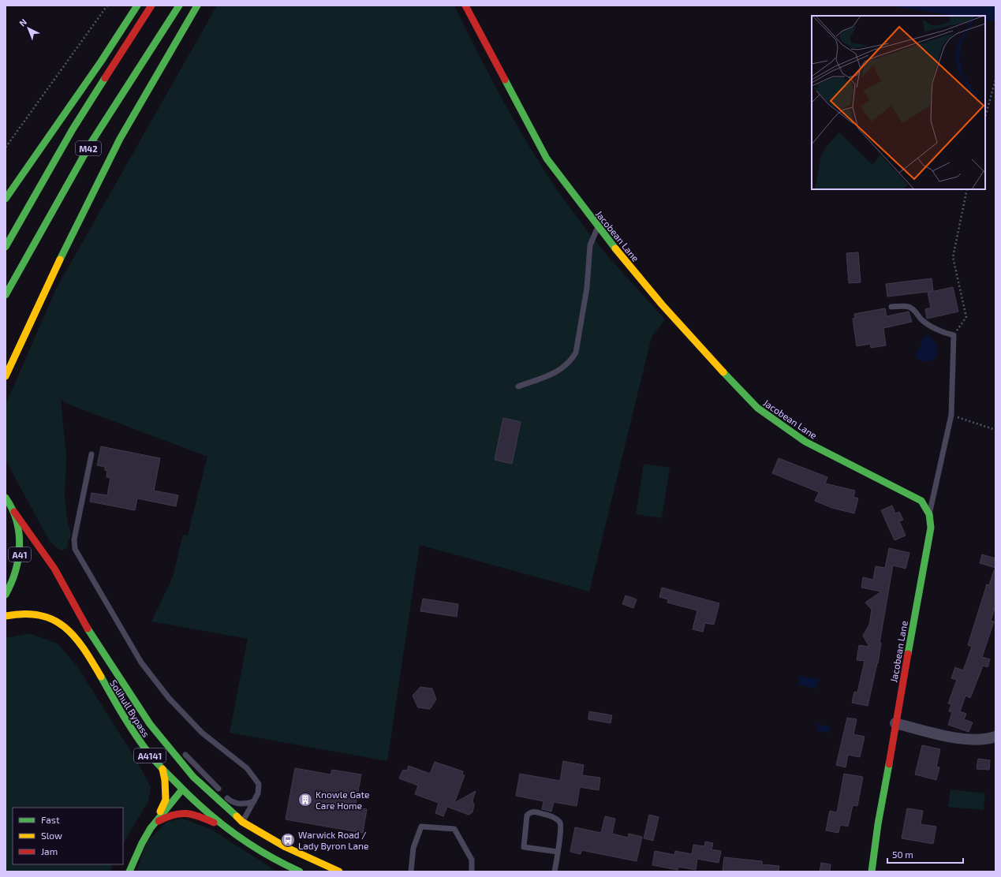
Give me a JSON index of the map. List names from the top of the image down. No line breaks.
{"streets":{"main road":["M42","Jacobean Lane","A41","Solihull Bypass","A4141"]},"crossings":[["A41","Solihull Bypass"],["Solihull Bypass","A4141"]],"places":{"building":["Knowle Gate Care Home"],"bus stop":["Warwick Road / Lady Byron Lane"]},"legend":["Fast","Slow","Jam"],"scale_bar":"50 m","north":"top left"}
